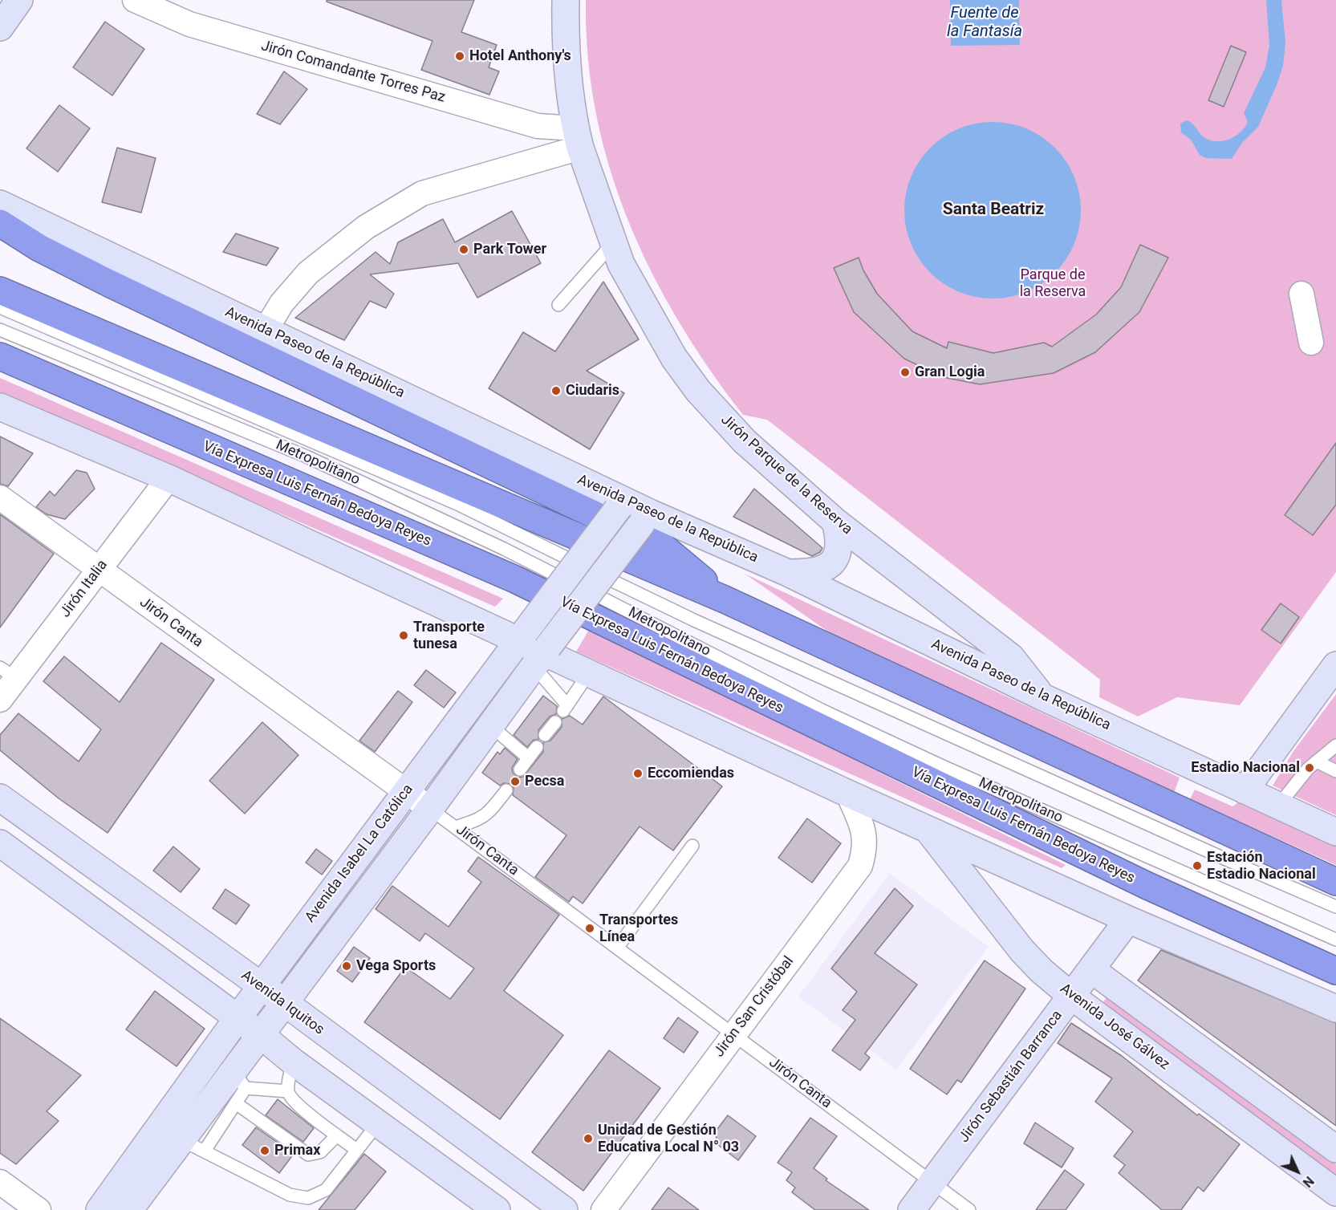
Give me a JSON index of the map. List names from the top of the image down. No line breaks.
{"streets":{"highway":["Vía Expresa Luis Fernán Bedoya Reyes"],"main road":["Avenida Paseo de la República","Jirón Parque de la Reserva","Avenida Isabel La Católica","Avenida Iquitos","Avenida José Gálvez","Jirón Sebastián Barranca"],"street":["Jirón Comandante Torres Paz","Jirón Italia","Jirón Canta","Jirón San Cristóbal"],"lane":["Metropolitano"]},"crossings":[["Jirón Comandante Torres Paz","Jirón Parque de la Reserva"],["Avenida Paseo de la República","Jirón Parque de la Reserva"],["Avenida Paseo de la República","Avenida Isabel La Católica"],["Jirón Italia","Jirón Canta"],["Jirón Canta","Avenida Isabel La Católica"],["Jirón Canta","Jirón San Cristóbal"],["Jirón Canta","Jirón Sebastián Barranca"],["Avenida Isabel La Católica","Avenida Iquitos"],["Avenida José Gálvez","Jirón Sebastián Barranca"]],"districts":["Santa Beatriz"],"water":["Fuente de la Fantasía"],"parks":["Parque de la Reserva"],"places":["Hotel Anthony's","Park Tower","Gran Logia","Ciudaris","Transporte tunesa","Estadio Nacional","Eccomiendas","Pecsa","Estación Estadio Nacional","Transportes Línea","Vega Sports","Unidad de Gestión Educativa Local N° 03","Primax"],"north":"bottom right"}
